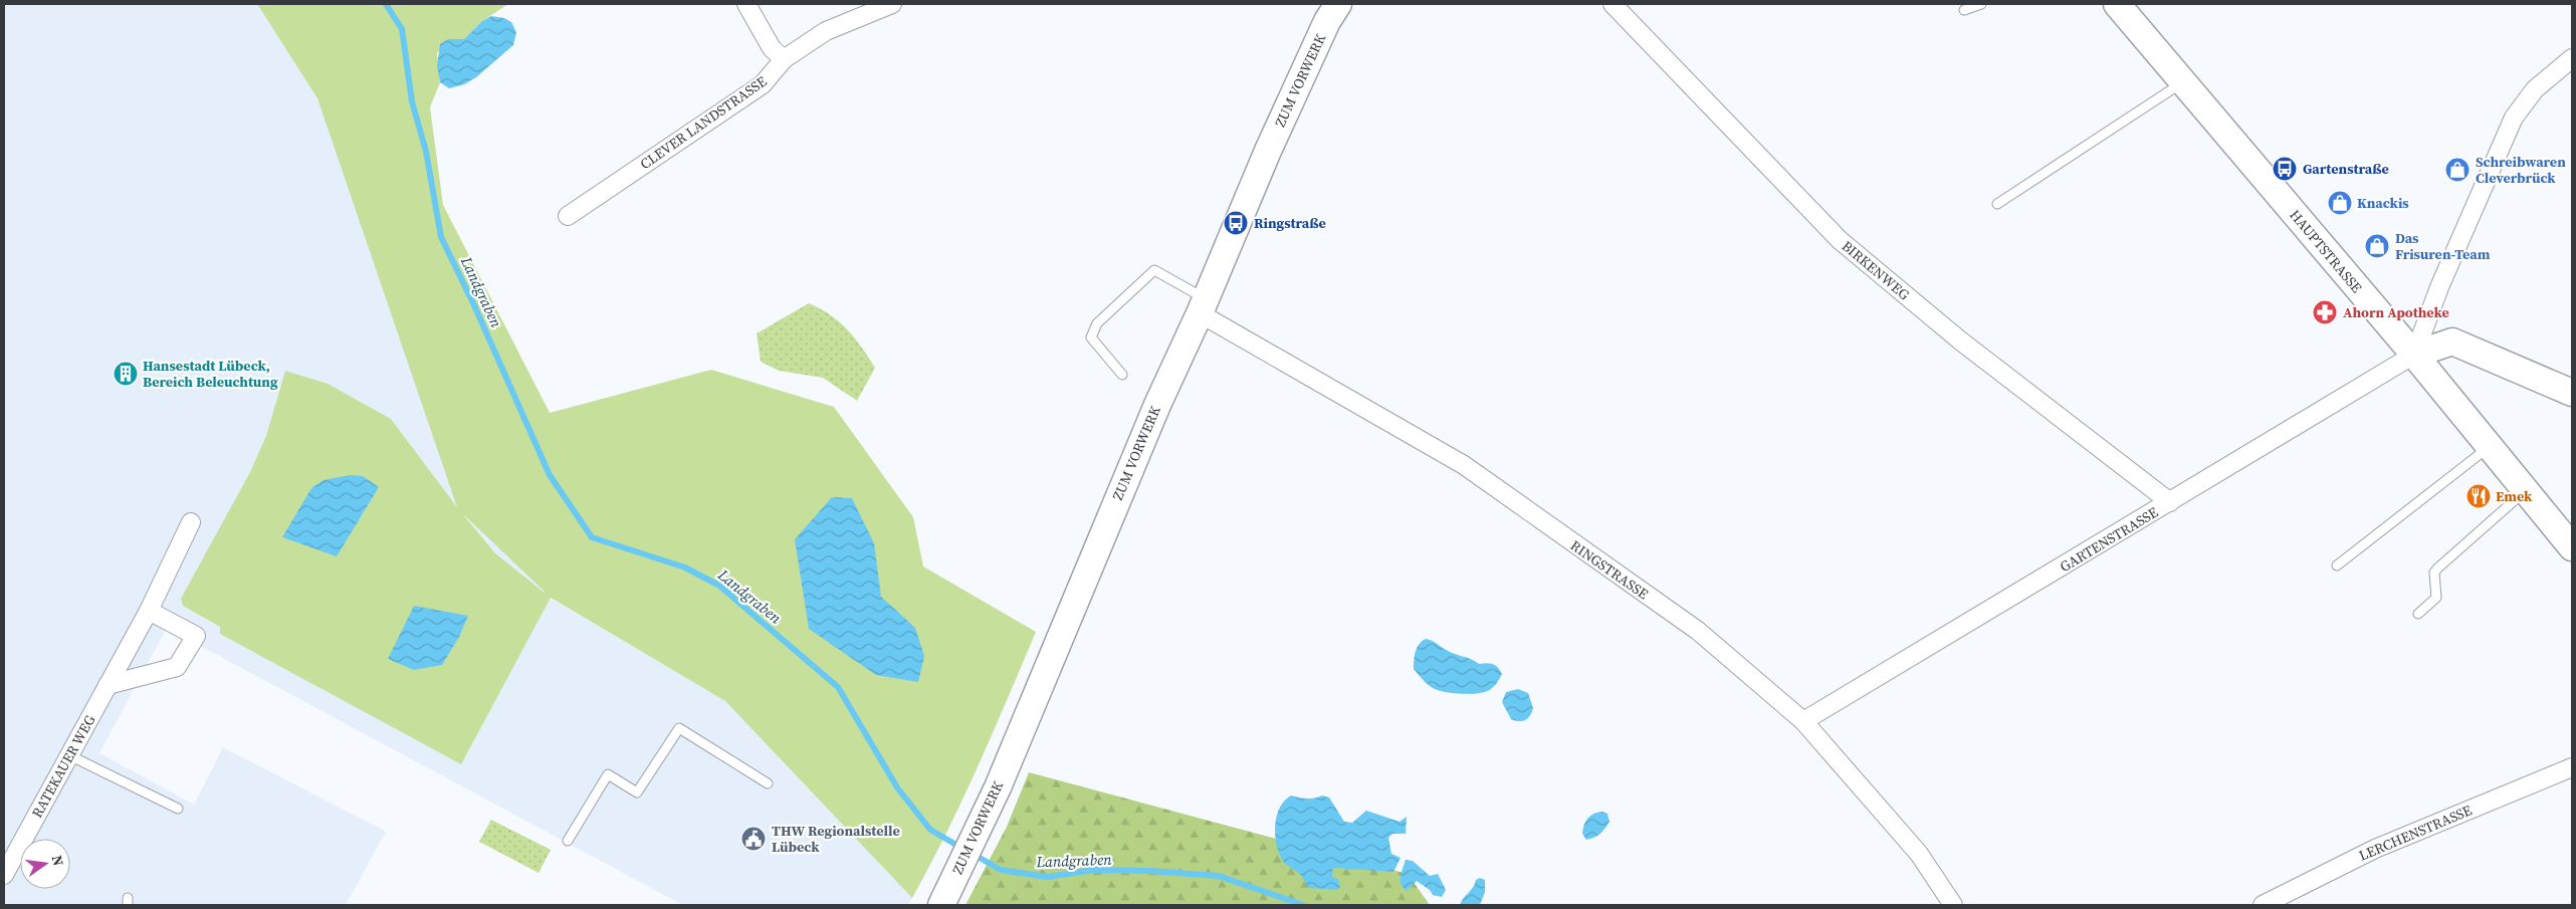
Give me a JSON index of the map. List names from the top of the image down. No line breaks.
{"streets":{"street":["ZUM VORWERK","CLEVER LANDSTRASSE","HAUPTSTRASSE","BIRKENWEG","GARTENSTRASSE","RINGSTRASSE","RATEKAUER WEG","LERCHENSTRASSE"]},"crossings":[["ZUM VORWERK","RINGSTRASSE"],["HAUPTSTRASSE","GARTENSTRASSE"],["BIRKENWEG","GARTENSTRASSE"],["GARTENSTRASSE","RINGSTRASSE"]],"water":["Landgraben"],"places":{"bus stop":["Gartenstraße","Ringstraße"],"shop":["Schreibwaren Cleverbrück","Knackis","Das Frisuren-Team"],"pharmacy":["Ahorn Apotheke"],"building":["Hansestadt Lübeck, Bereich Beleuchtung"],"restaurant":["Emek"],"public building":["THW Regionalstelle Lübeck"]},"north":"right"}
